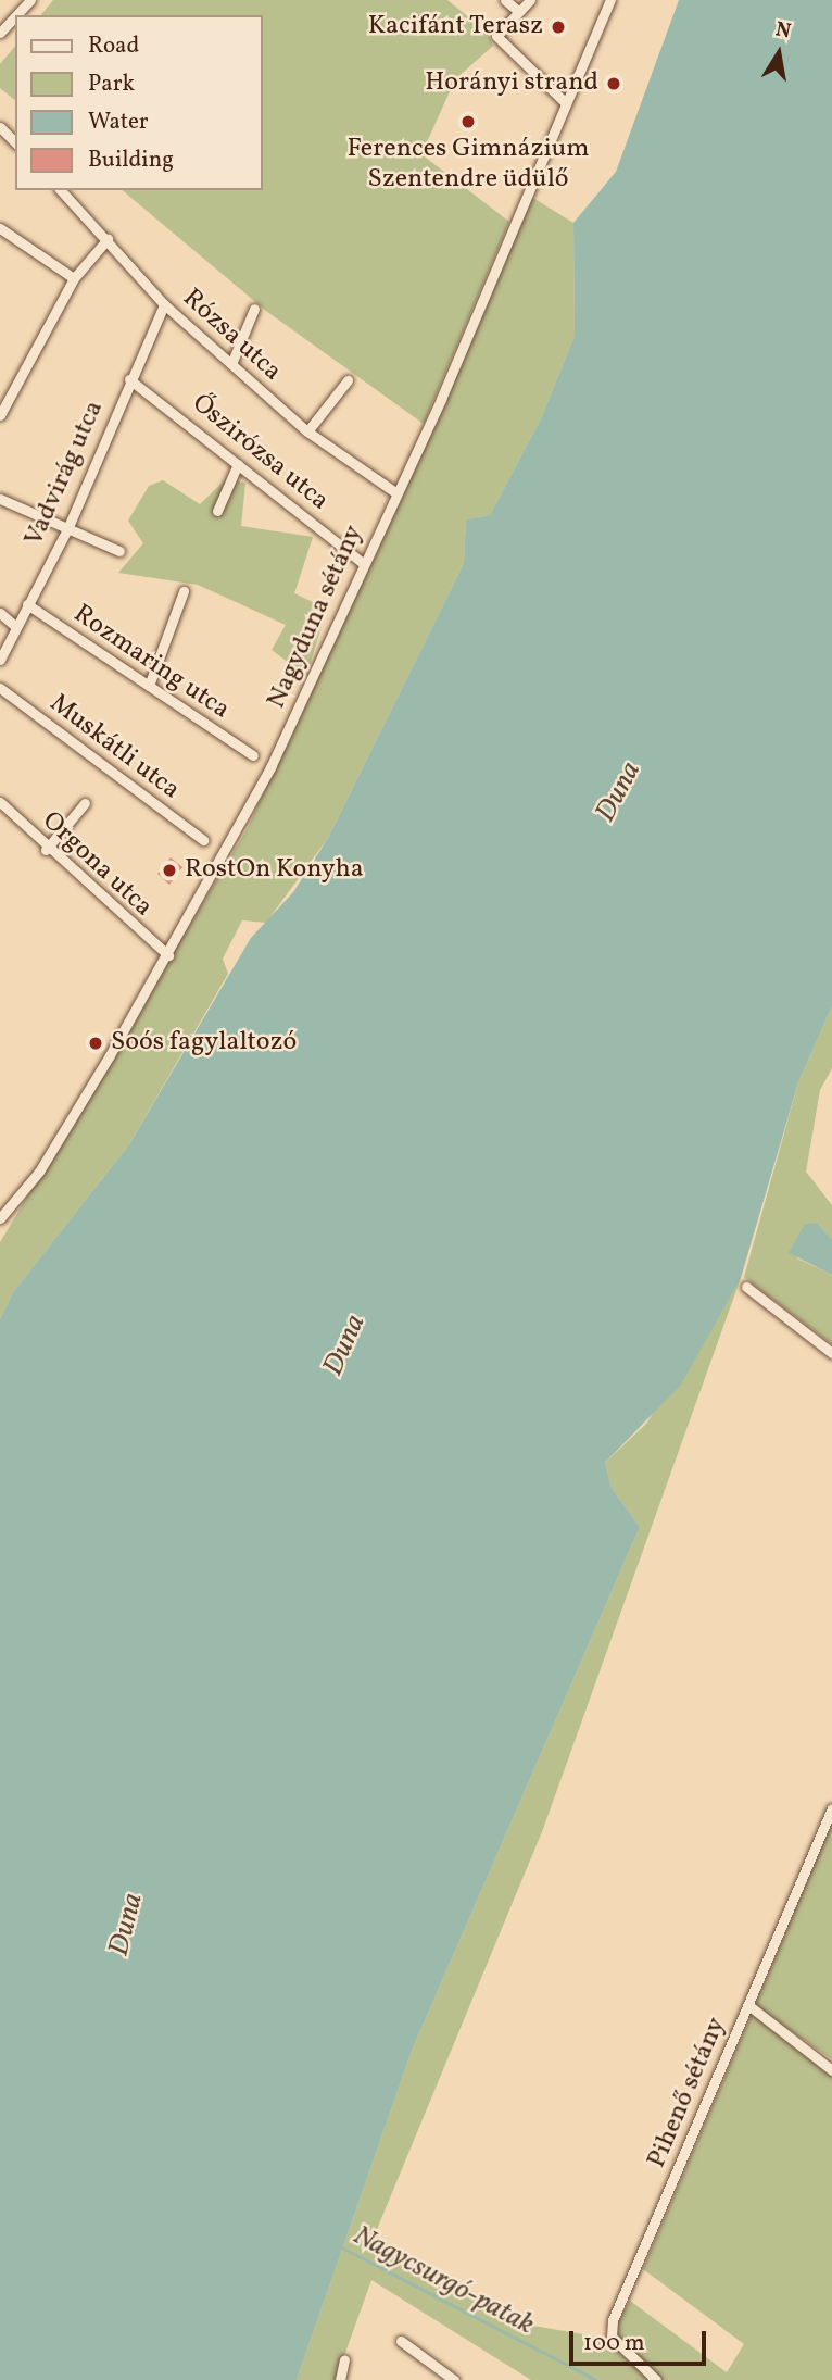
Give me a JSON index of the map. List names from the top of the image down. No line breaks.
{"streets":{"street":["Rózsa utca","Őszirózsa utca","Vadvirág utca","Nagyduna sétány","Rozmaring utca","Muskátli utca","Orgona utca","Pihenő sétány"]},"crossings":[["Rózsa utca","Vadvirág utca"],["Rózsa utca","Nagyduna sétány"],["Őszirózsa utca","Vadvirág utca"],["Őszirózsa utca","Nagyduna sétány"],["Vadvirág utca","Rozmaring utca"],["Nagyduna sétány","Orgona utca"]],"water":["Duna","Nagycsurgó-patak"],"places":["Kacifánt Terasz","Horányi strand","Ferences Gimnázium Szentendre üdülő","RostOn Konyha","Soós fagylaltozó"],"legend":["Road","Park","Water","Building"],"scale_bar":"100 m","north":"top"}
